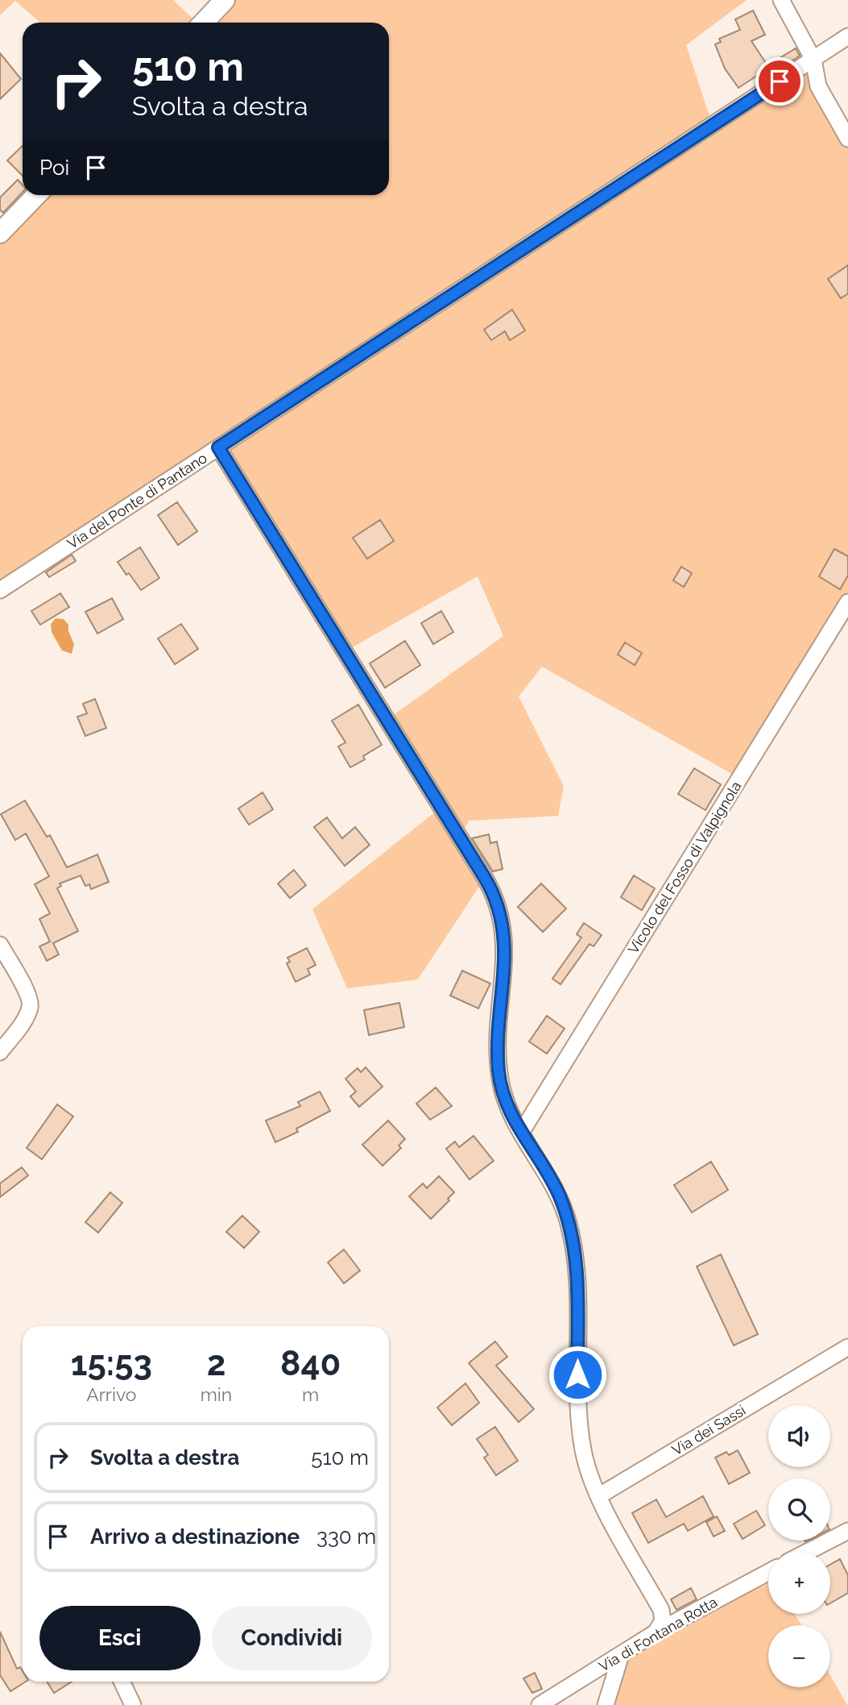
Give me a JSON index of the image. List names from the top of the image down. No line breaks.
{"streets":{"street":["Via del Ponte di Pantano","Vicolo del Fosso di Valpignola","Via dei Sassi","Via di Fontana Rotta"]},"page":{"turn":["510 m","Svolta a destra"],"then":"Poi","eta":["15:53","Arrivo","2","min","840","m"],"map_buttons":["+","−"],"list":[{"name":"Svolta a destra","value":"510 m"},{"name":"Arrivo a destinazione","value":"330 m"}],"buttons":["Esci","Condividi"]}}
